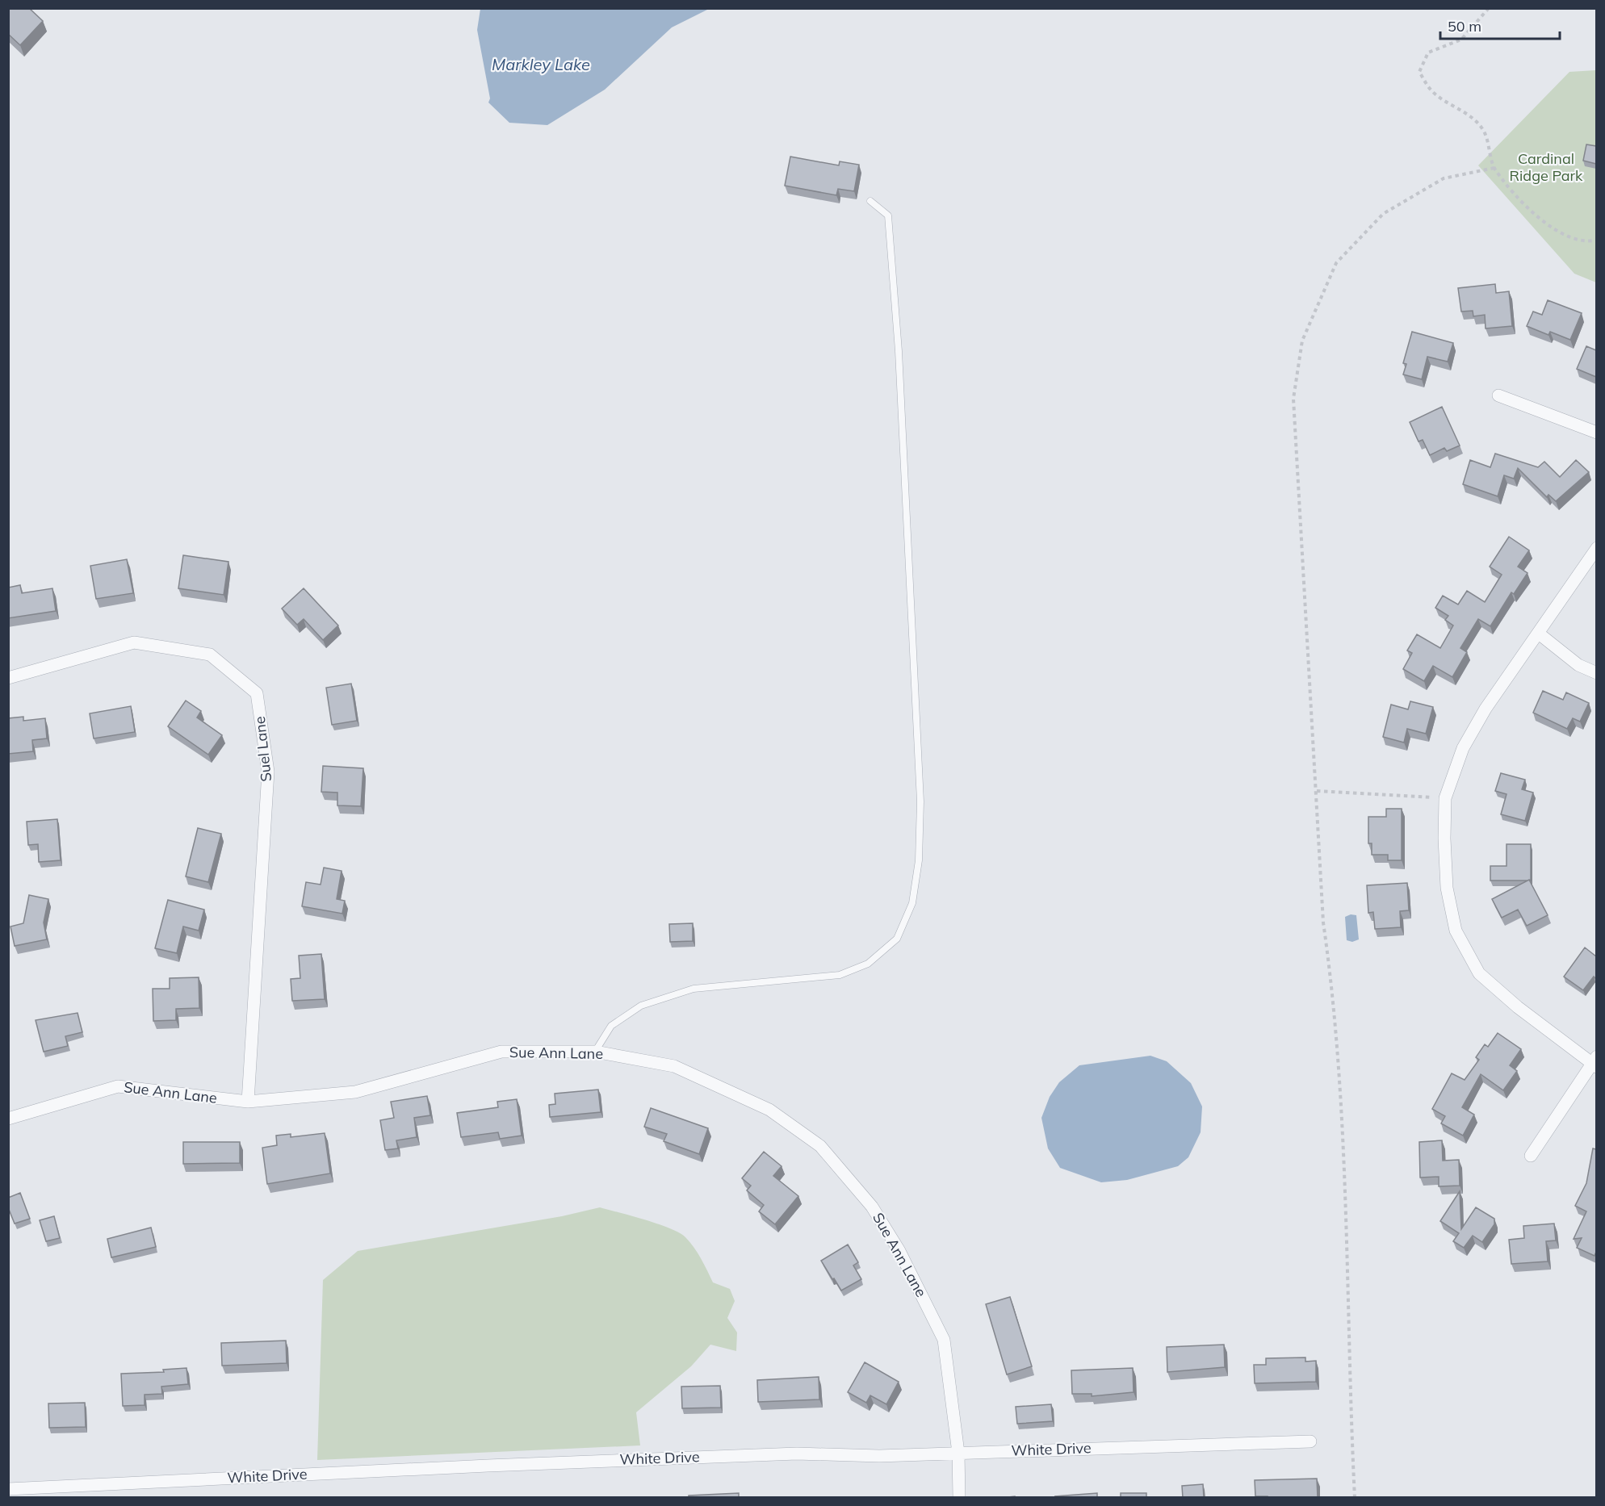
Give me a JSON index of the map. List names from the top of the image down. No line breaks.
{"streets":{"street":["Suel Lane","Sue Ann Lane","White Drive"]},"crossings":[["Suel Lane","Sue Ann Lane"],["Sue Ann Lane","White Drive"]],"water":["Markley Lake"],"parks":["Cardinal Ridge Park"],"scale_bar":"50 m"}
